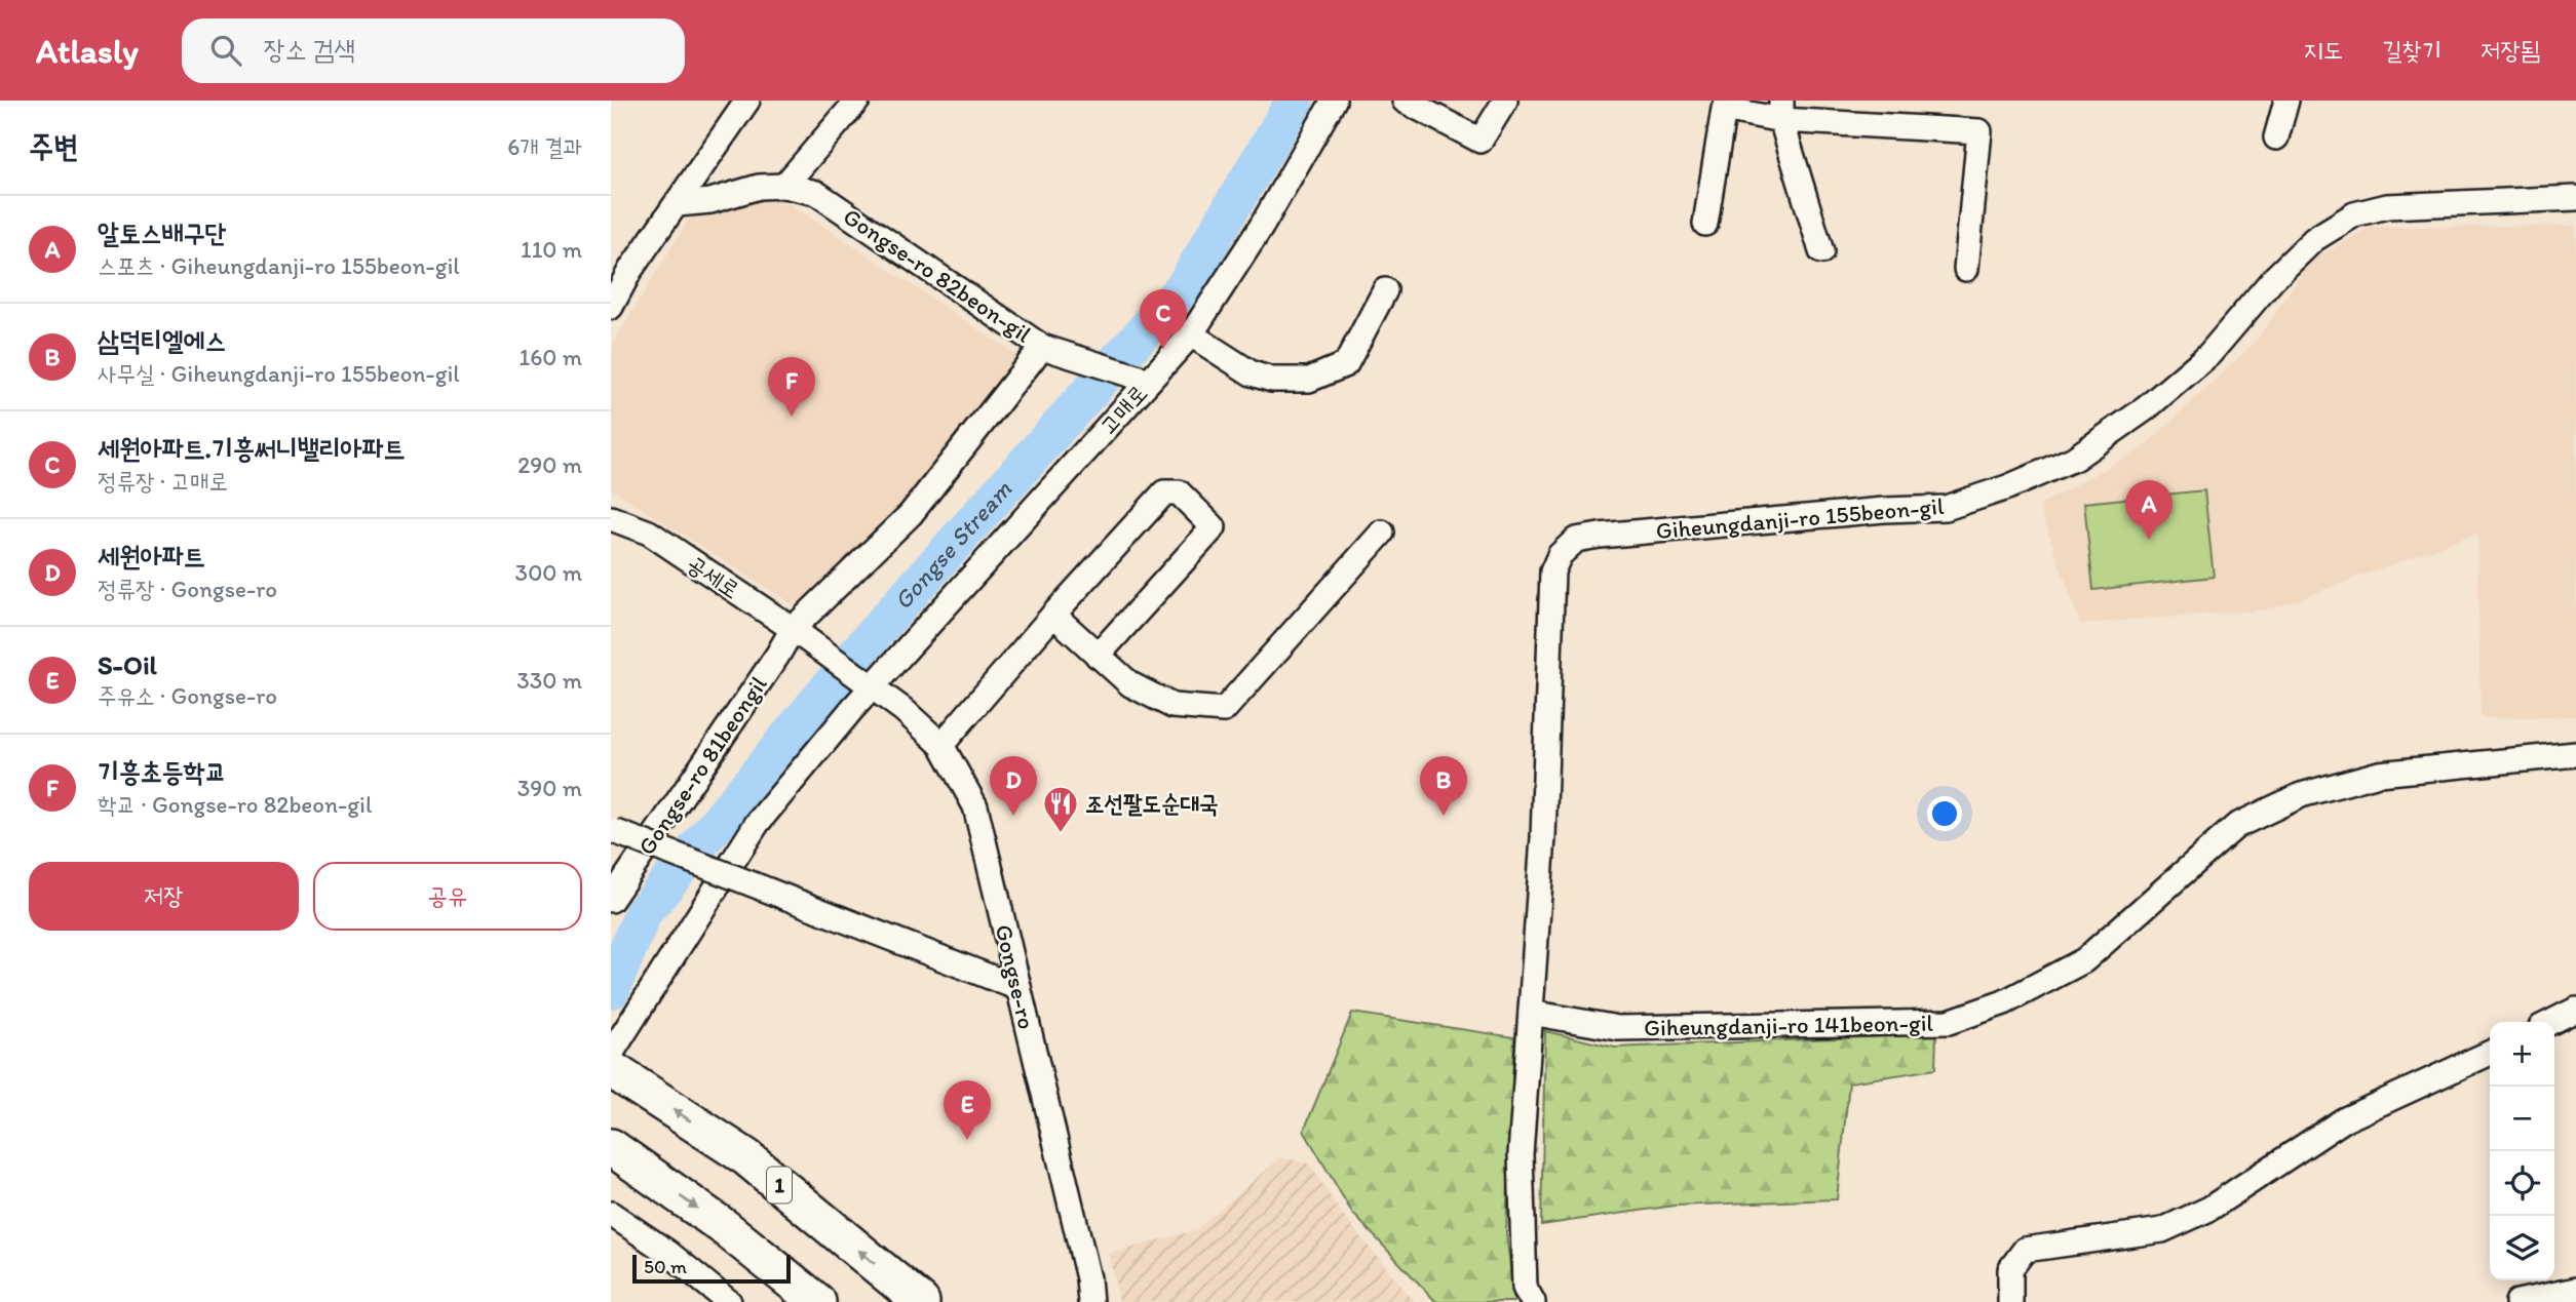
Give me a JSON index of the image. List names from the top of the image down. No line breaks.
{"streets":{"highway":["1"],"street":["Gongse-ro 82beon-gil","고매로","Giheungdanji-ro 155beon-gil","공세로","Gongse-ro 81beongil","Gongse-ro","Giheungdanji-ro 141beon-gil"]},"crossings":[["Gongse-ro 82beon-gil","공세로"],["Gongse-ro 82beon-gil","Gongse-ro 81beongil"],["고매로","공세로"],["고매로","Gongse-ro"],["고매로","1"],["Giheungdanji-ro 155beon-gil","Giheungdanji-ro 141beon-gil"],["공세로","Gongse-ro 81beongil"],["공세로","Gongse-ro"]],"water":["Gongse Stream"],"places":{"restaurant":["조선팔도순대국"]},"scale_bar":"50 m","page":{"header":"Atlasly","search":"장소 검색","nav":["지도","길찾기","저장됨"],"heading":["주변","6개 결과"],"list":[{"mark":"A","name":"알토스배구단","note":"스포츠 · Giheungdanji-ro 155beon-gil","value":"110 m"},{"mark":"B","name":"삼덕티엘에스","note":"사무실 · Giheungdanji-ro 155beon-gil","value":"160 m"},{"mark":"C","name":"세원아파트.기흥써니밸리아파트","note":"정류장 · 고매로","value":"290 m"},{"mark":"D","name":"세원아파트","note":"정류장 · Gongse-ro","value":"300 m"},{"mark":"E","name":"S-Oil","note":"주유소 · Gongse-ro","value":"330 m"},{"mark":"F","name":"기흥초등학교","note":"학교 · Gongse-ro 82beon-gil","value":"390 m"}],"pins":["C","F","A","B","D","E"],"buttons":["저장","공유"],"map_buttons":["+","−"],"scale":"50 m"}}
